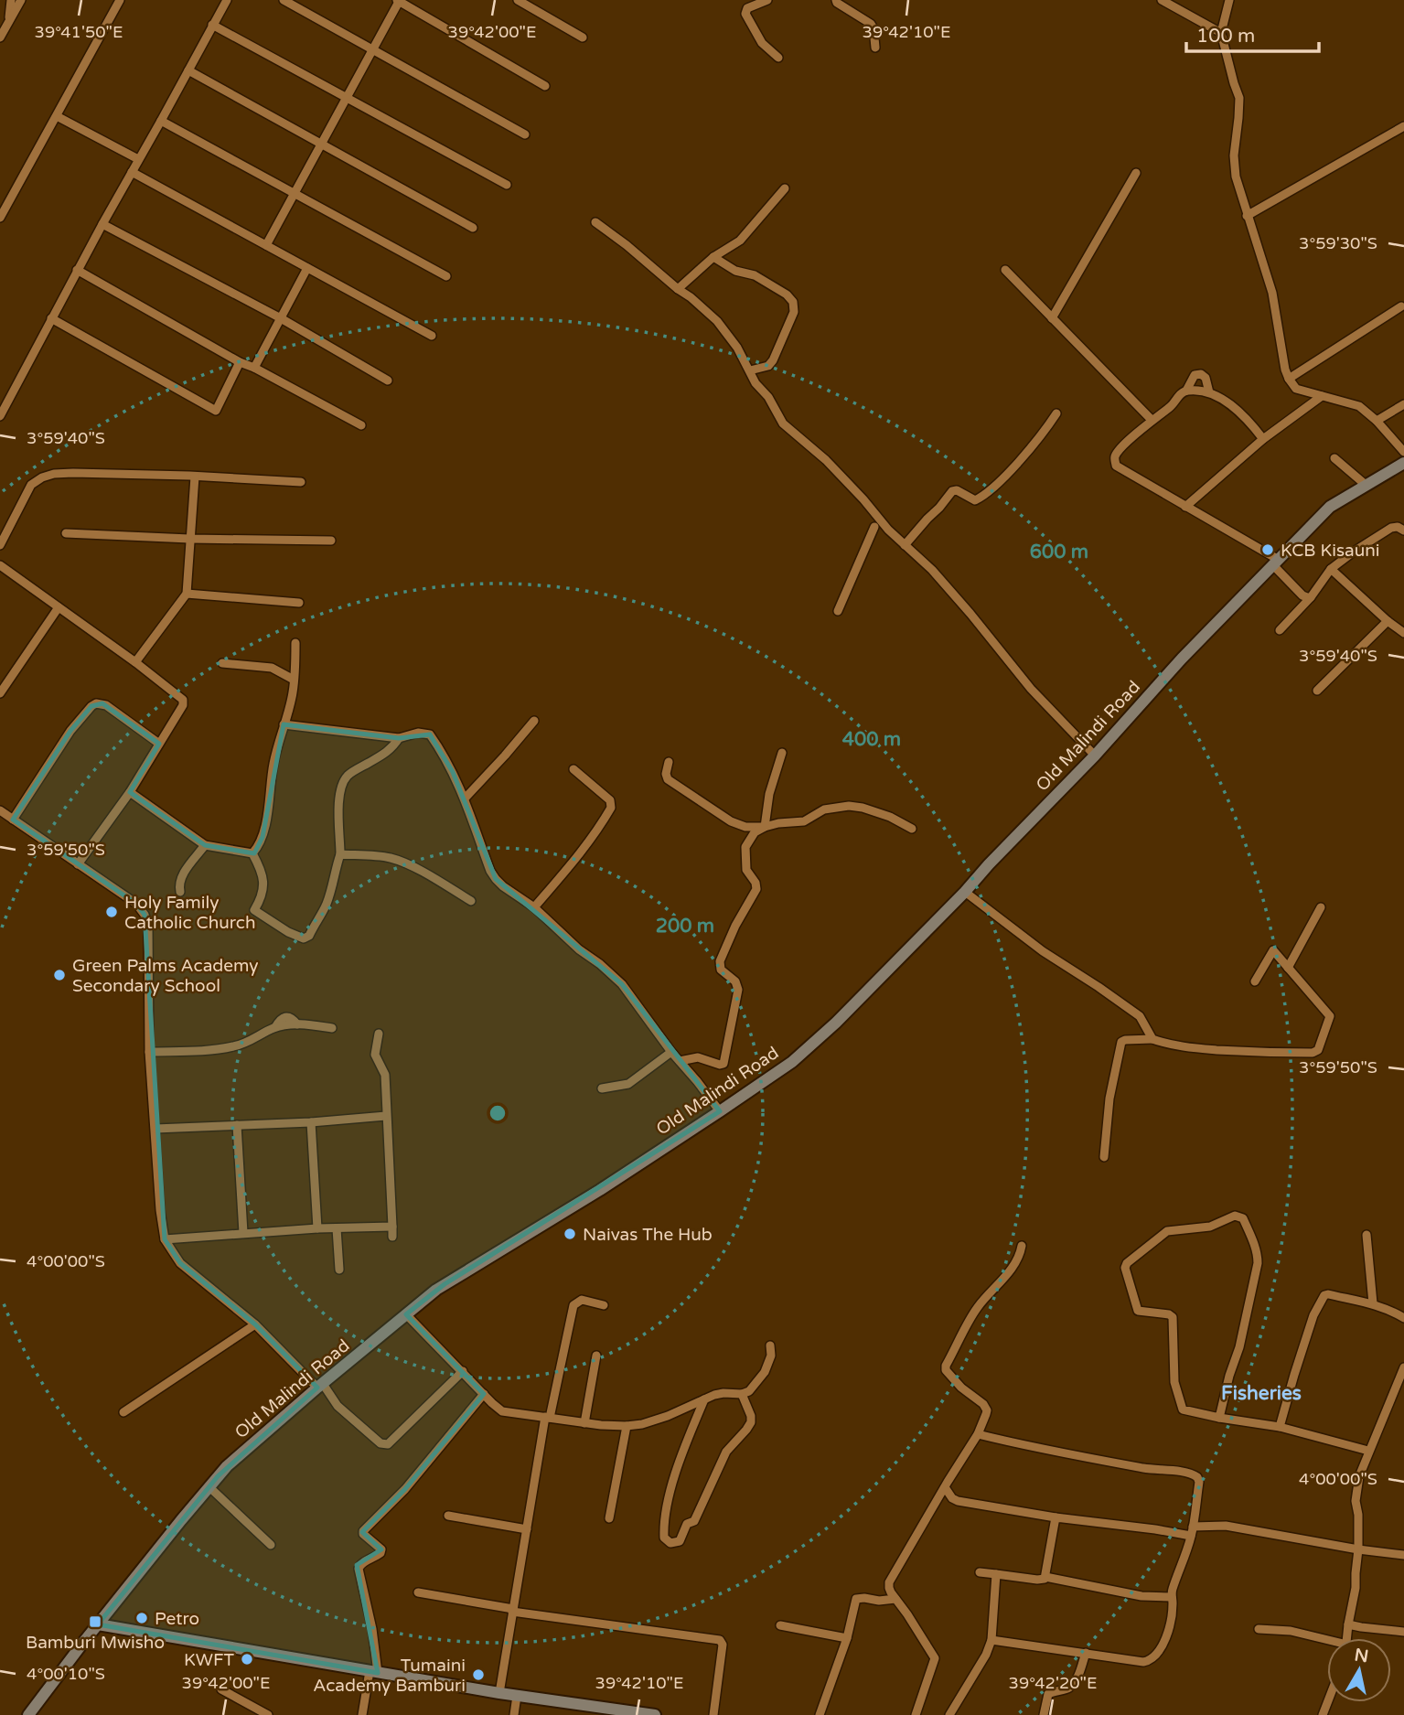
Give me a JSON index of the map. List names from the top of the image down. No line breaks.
{"streets":{"main road":["Old Malindi Road"]},"districts":["Fisheries"],"places":{"other":["KCB Kisauni","Holy Family Catholic Church","Green Palms Academy Secondary School","Naivas The Hub","Petro","KWFT","Tumaini Academy Bamburi"],"transit":["Bamburi Mwisho"]},"scale_bar":"100 m","north":"top","coordinates":["39°41'50\"E","39°42'00\"E","39°42'10\"E","3°59'30\"S","3°59'40\"S","3°59'50\"S","4°00'00\"S","4°00'10\"S","39°42'20\"E"],"rings":["600 m","400 m","200 m"]}
